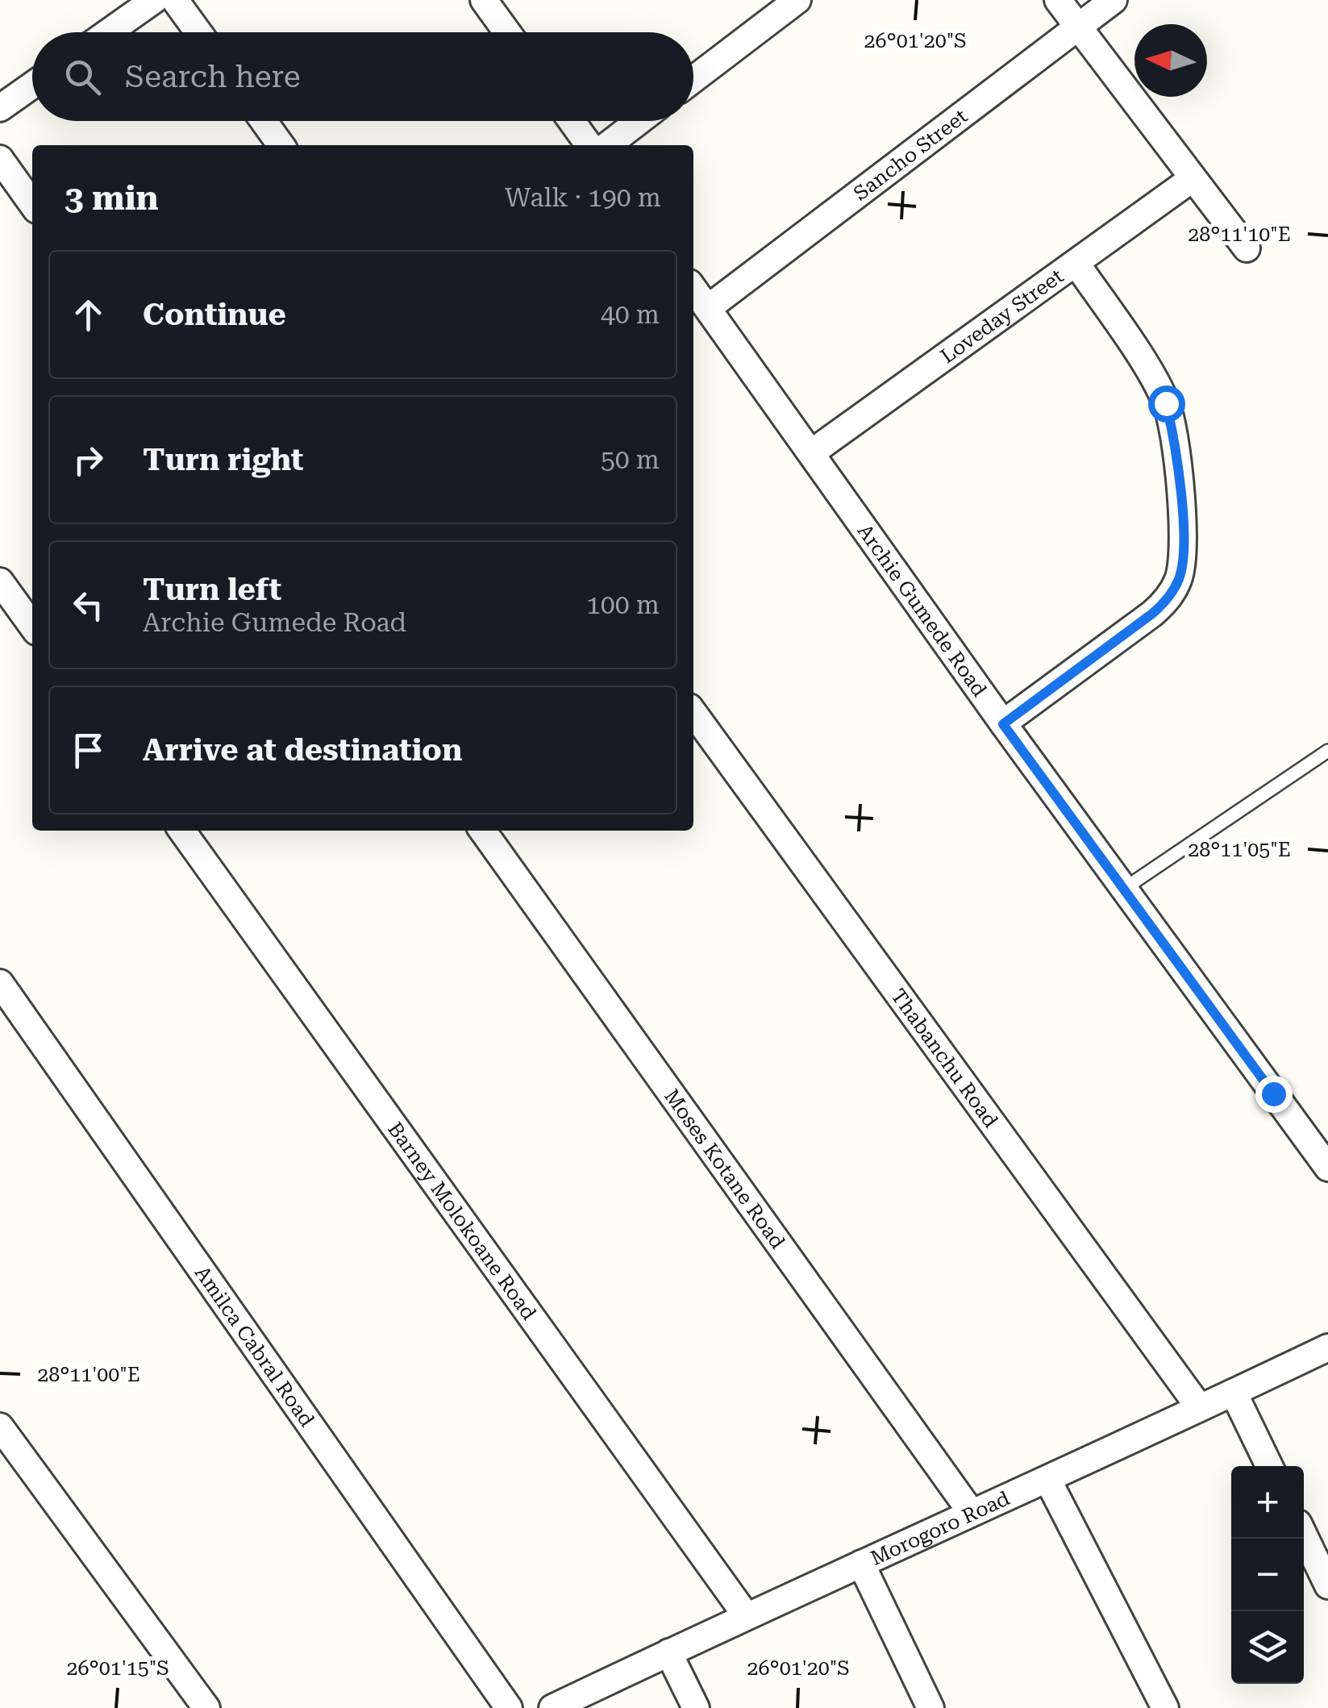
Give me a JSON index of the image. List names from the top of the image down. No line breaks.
{"streets":{"street":["Sancho Street","Loveday Street","Archie Gumede Road","Thabanchu Road","Moses Kotane Road","Barney Molokoane Road","Amilca Cabral Road","Morogoro Road"]},"crossings":[["Sancho Street","Archie Gumede Road"],["Loveday Street","Archie Gumede Road"],["Thabanchu Road","Morogoro Road"],["Moses Kotane Road","Morogoro Road"],["Barney Molokoane Road","Morogoro Road"]],"north":"left","page":{"search":"Search here","heading":["3 min","Walk · 190 m"],"list":[["Continue","40 m"],["Turn right","50 m"],["Turn left","Archie Gumede Road","100 m"],"Arrive at destination"],"map_buttons":["+","−"]},"coordinates":["26°01'20\"S","28°11'10\"E","28°11'05\"E","28°11'00\"E","26°01'15\"S"]}
